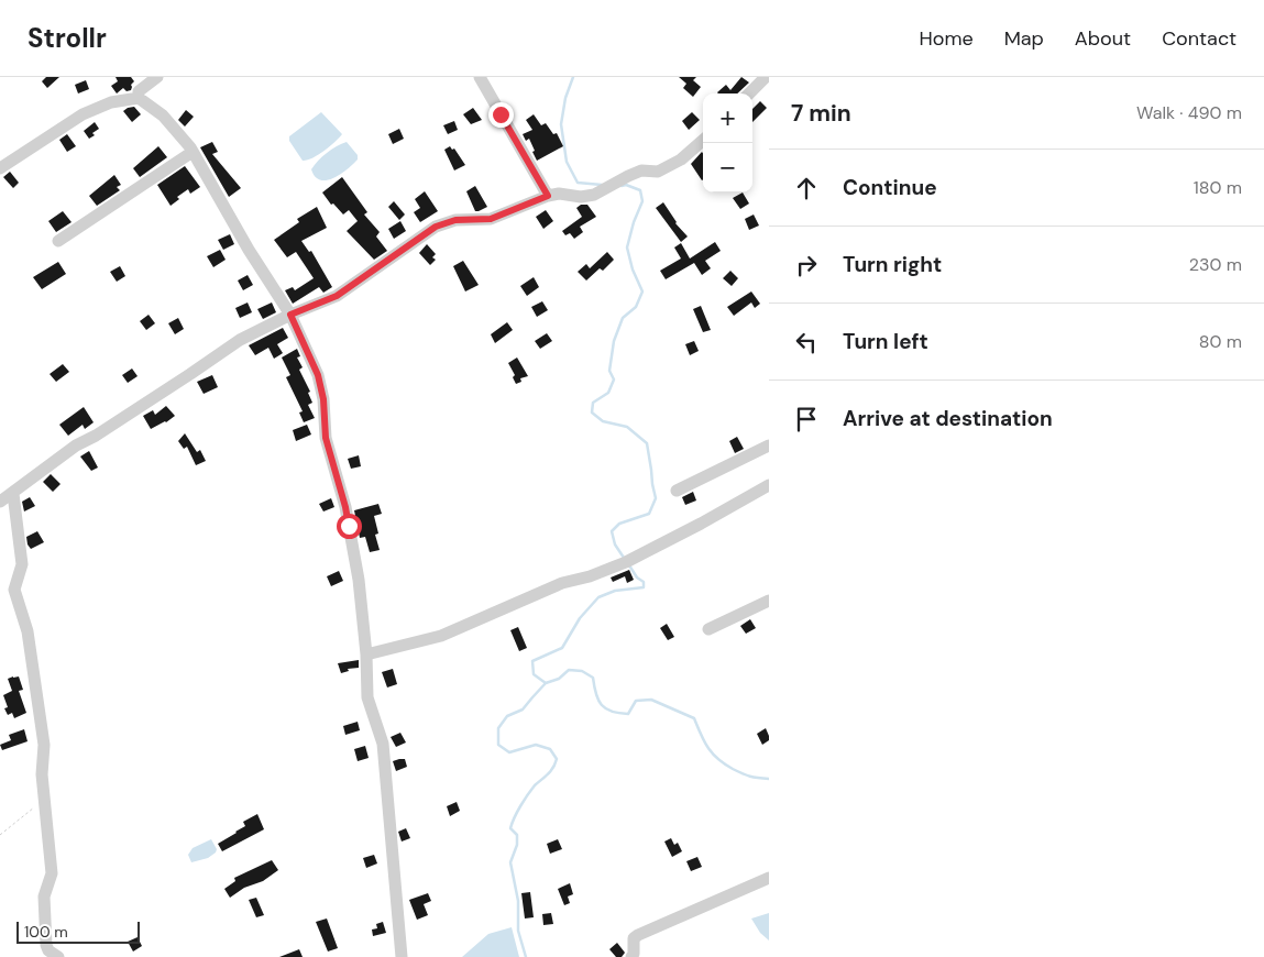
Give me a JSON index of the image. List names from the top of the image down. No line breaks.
{"scale_bar":"100 m","page":{"header":"Strollr","nav":["Home","Map","About","Contact"],"heading":["7 min","Walk · 490 m"],"map_buttons":["+","−"],"list":[["Continue","180 m"],["Turn right","230 m"],["Turn left","80 m"],"Arrive at destination"],"scale":"100 m"}}
